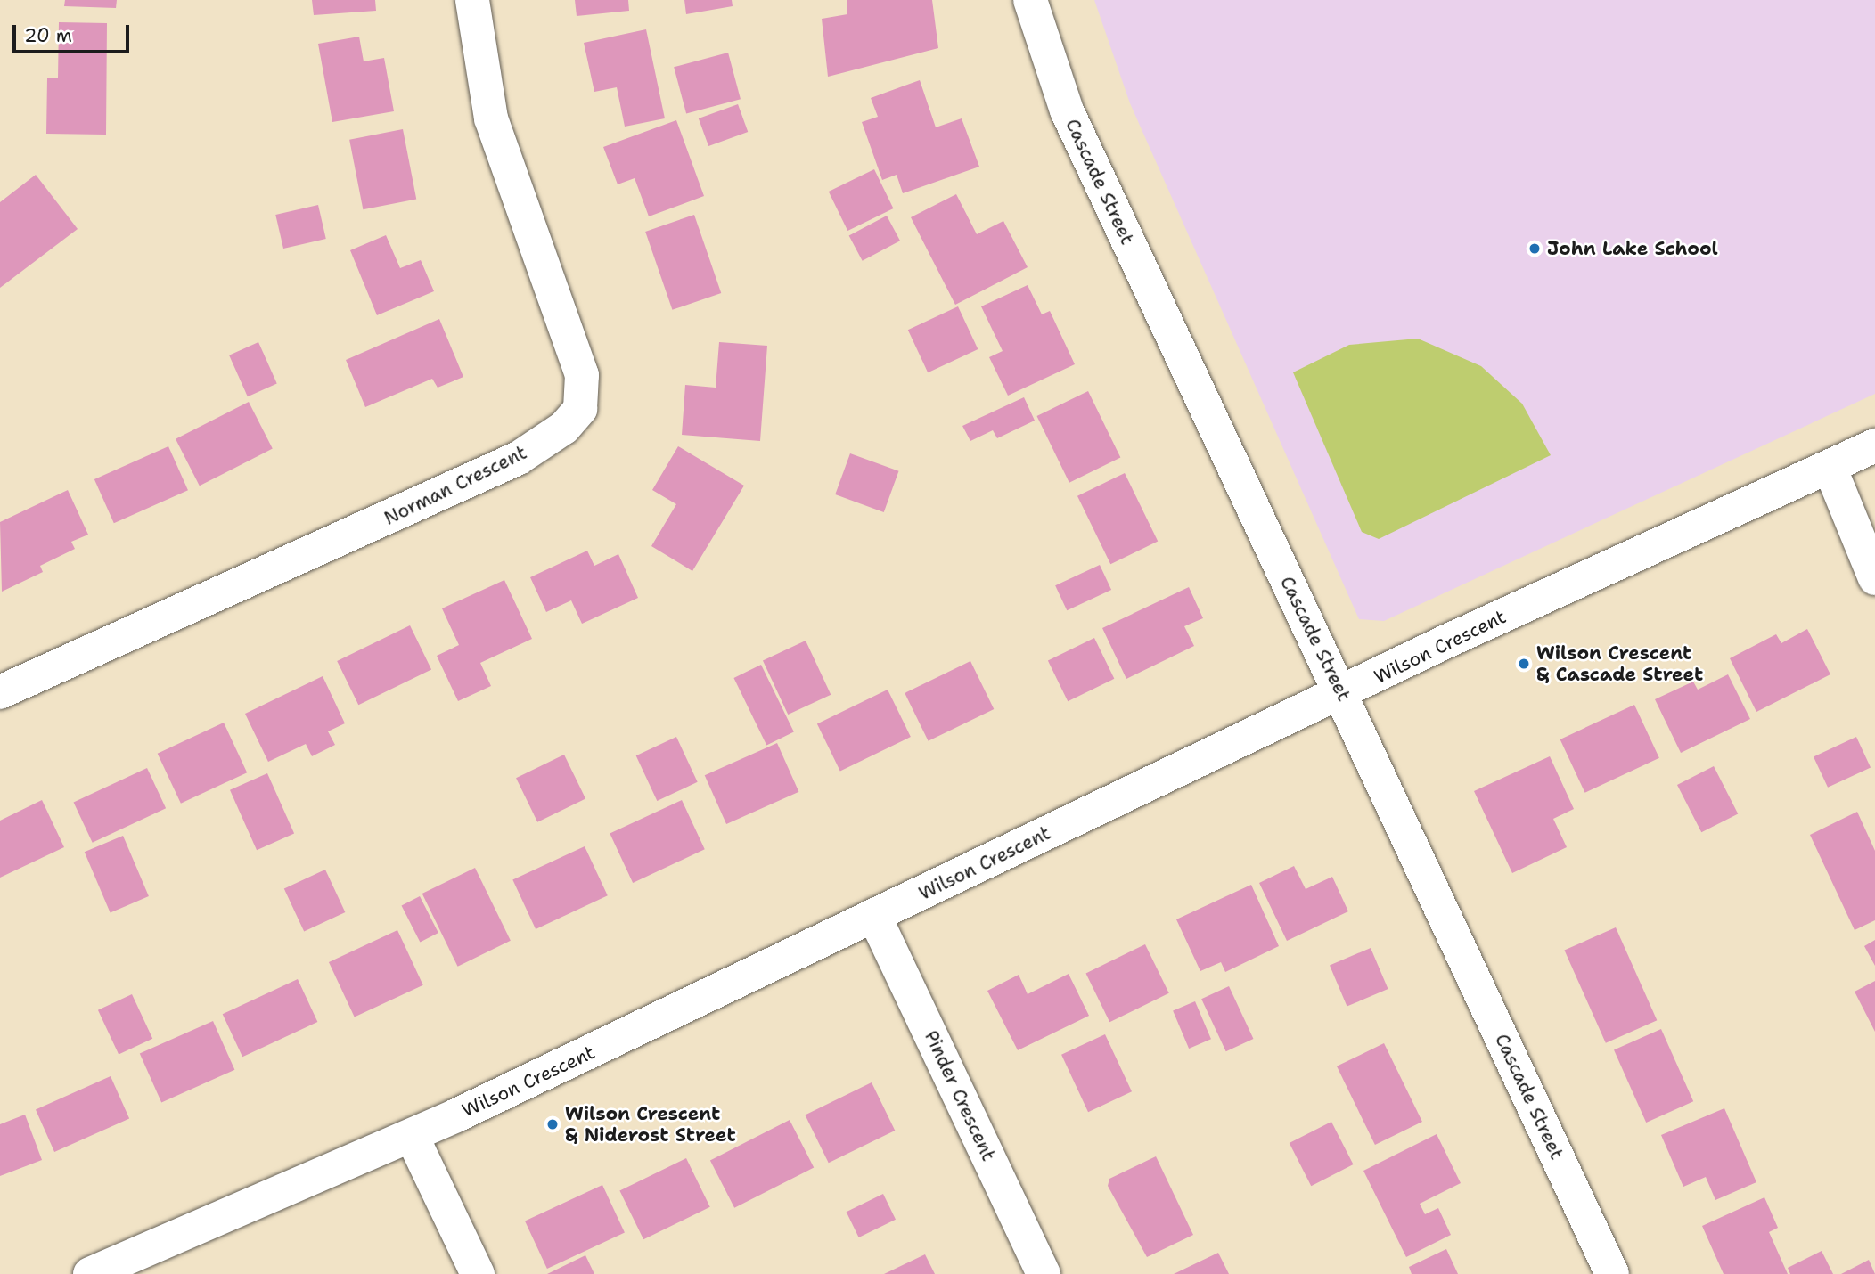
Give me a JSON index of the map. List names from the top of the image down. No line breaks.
{"streets":{"street":["Cascade Street","Norman Crescent","Wilson Crescent","Pinder Crescent"]},"crossings":[["Cascade Street","Wilson Crescent"],["Wilson Crescent","Pinder Crescent"]],"places":["John Lake School","Wilson Crescent & Cascade Street","Wilson Crescent & Niderost Street"],"scale_bar":"20 m"}
